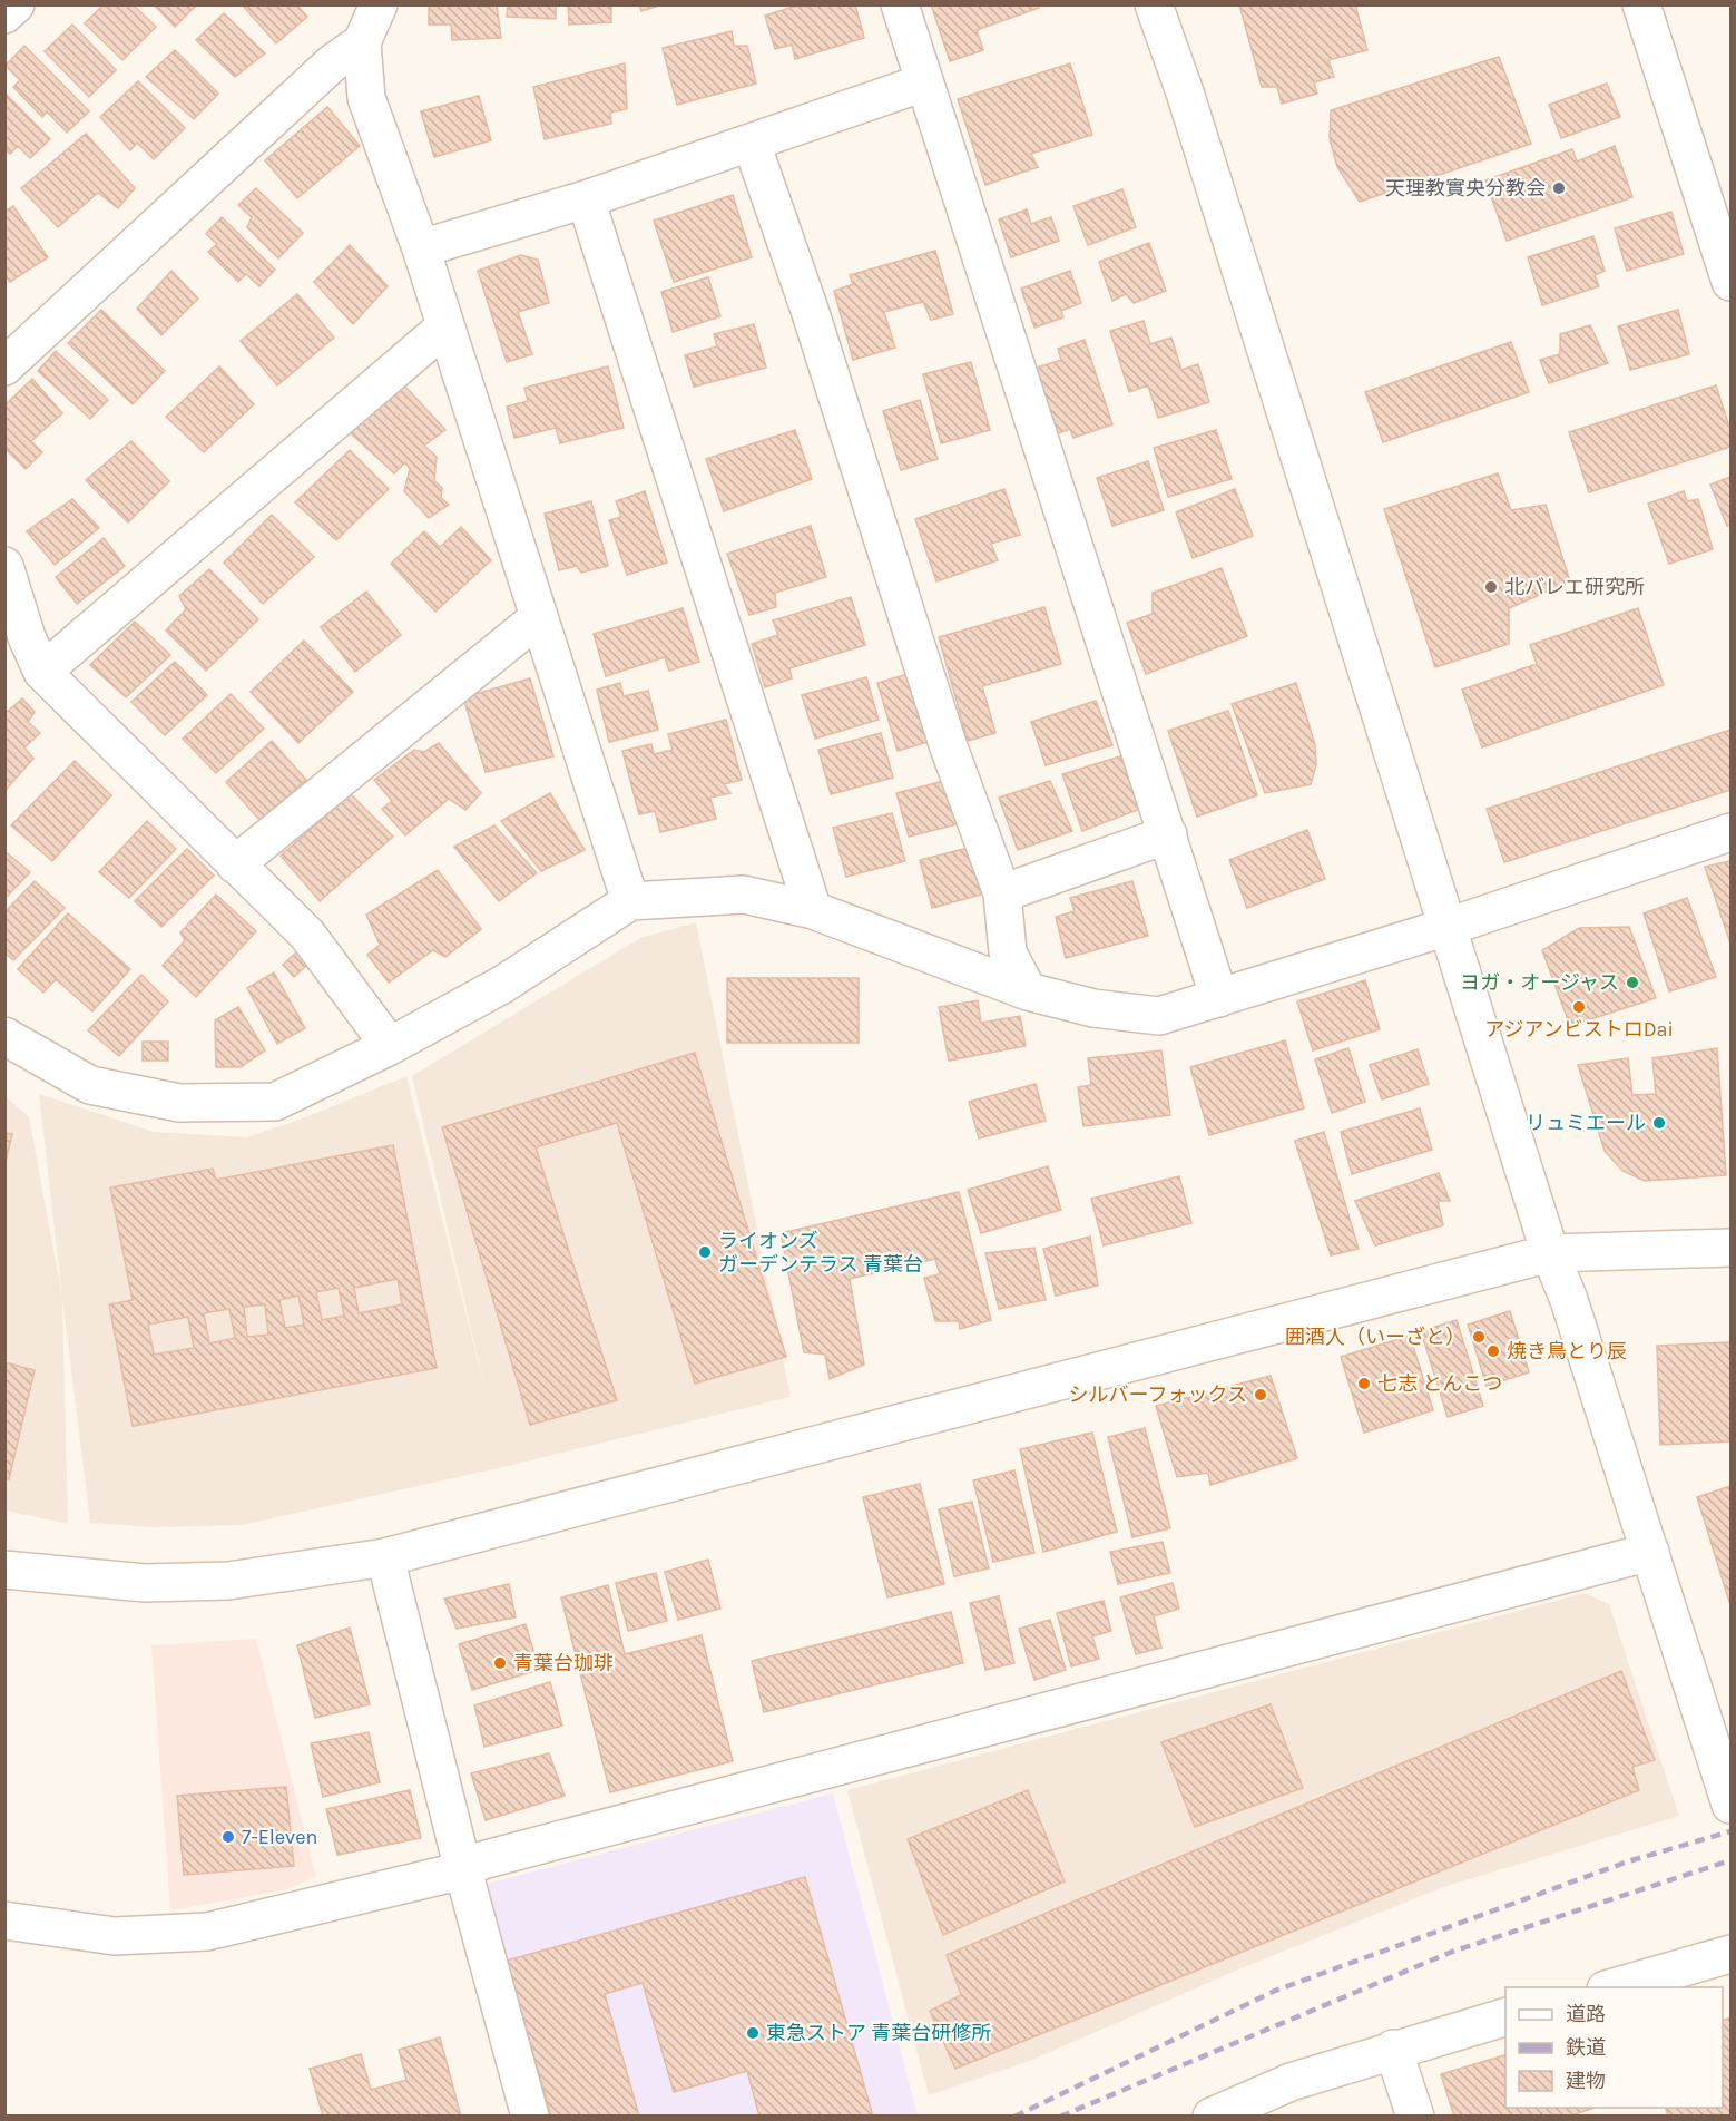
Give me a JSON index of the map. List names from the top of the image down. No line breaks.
{"places":["天理教實央分教会","北バレエ研究所","ヨガ・オージャス","アジアンビストロDai","リュミエール","ライオンズ ガーデンテラス 青葉台","囲酒人（いーざと）","焼き鳥とり辰","七志 とんこつ","シルバーフォックス","青葉台珈琲","7-Eleven","東急ストア 青葉台研修所"],"legend":["道路","鉄道","建物"]}
